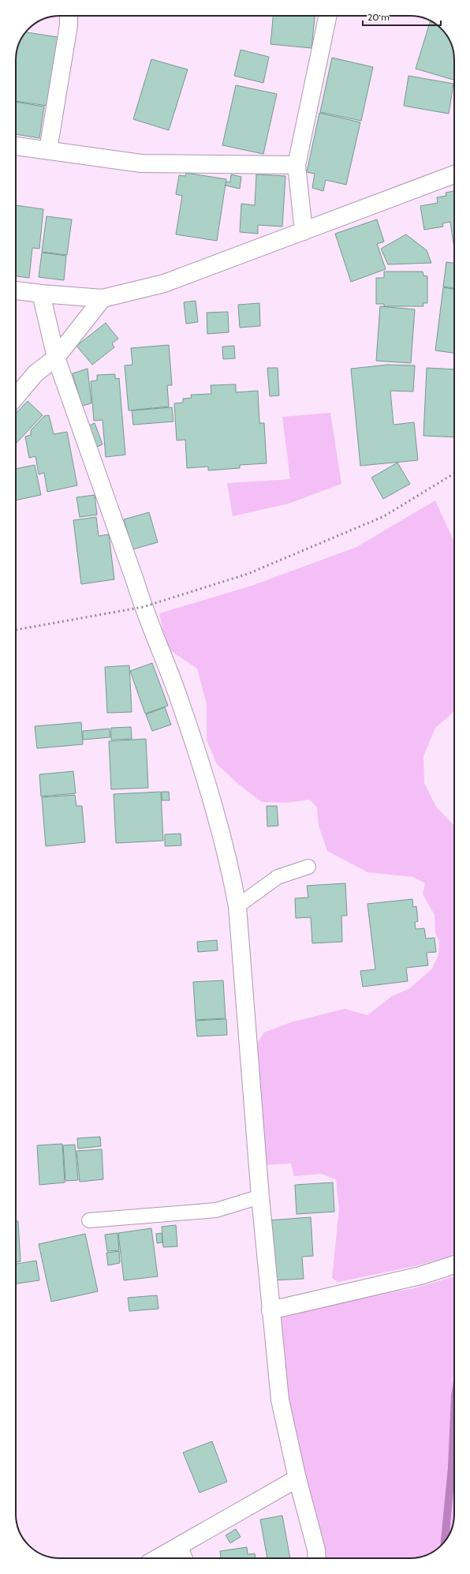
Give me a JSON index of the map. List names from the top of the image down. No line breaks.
{"scale_bar":"20 m"}
